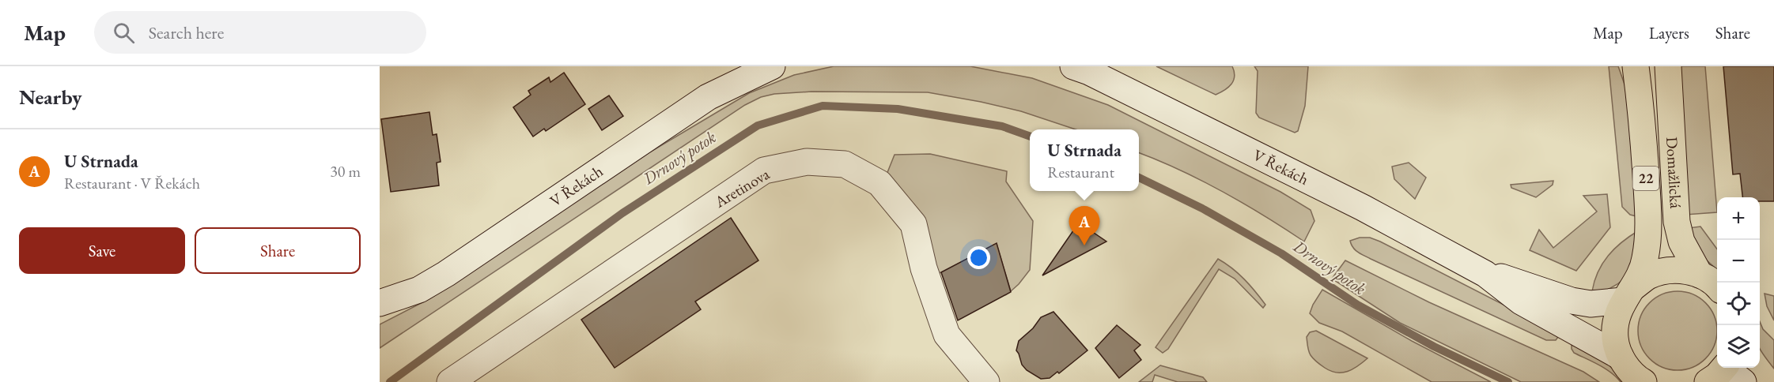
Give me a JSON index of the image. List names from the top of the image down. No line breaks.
{"streets":{"main road":["Domažlická","22"],"street":["V Řekách","Aretinova"]},"crossings":[["V Řekách","Domažlická"]],"water":["Drnový potok"],"page":{"header":"Map","search":"Search here","nav":["Map","Layers","Share"],"heading":"Nearby","list":[{"mark":"A","name":"U Strnada","note":"Restaurant · V Řekách","value":"30 m"}],"popup":["U Strnada","Restaurant"],"map_buttons":["+","−"],"pins":"A","buttons":["Save","Share"]}}
